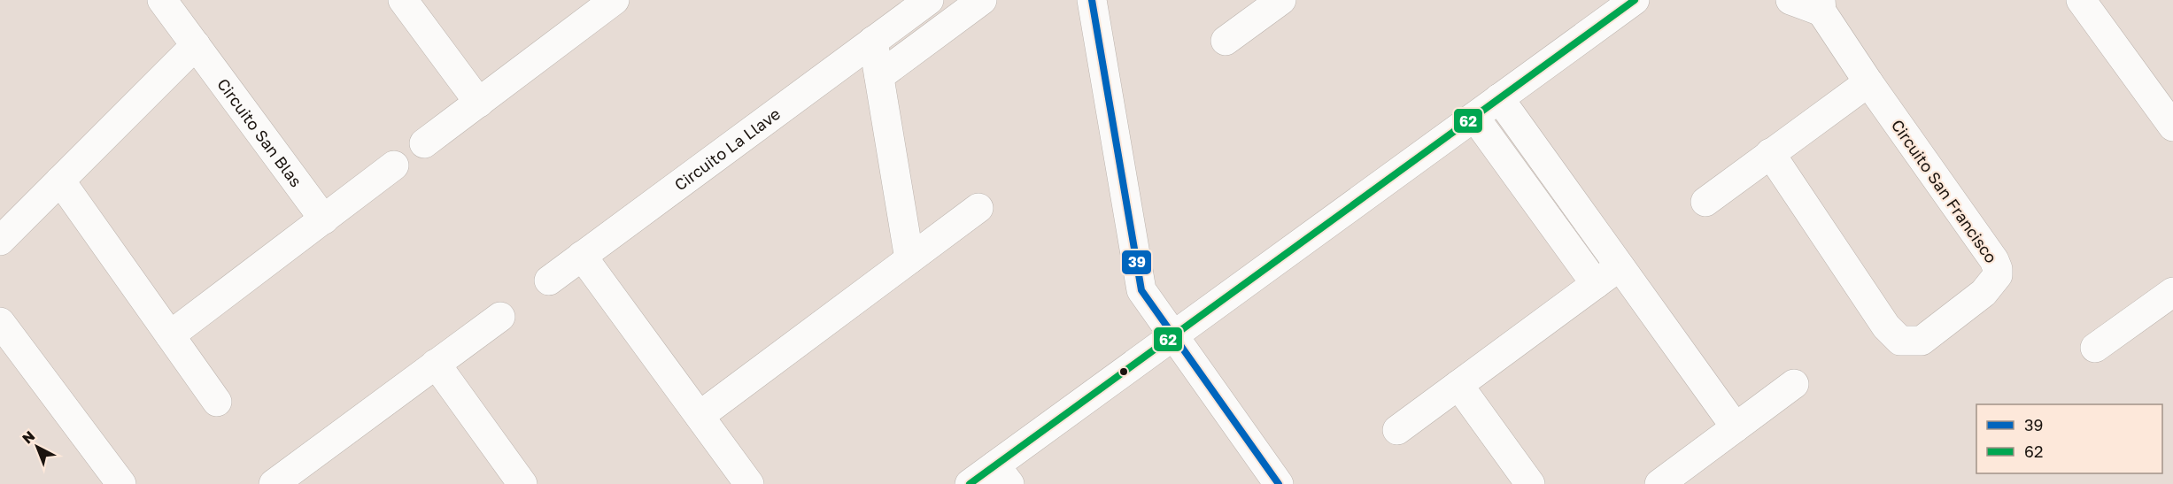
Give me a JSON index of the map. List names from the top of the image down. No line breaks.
{"streets":{"street":["Circuito San Blas","Circuito La Llave","Circuito San Francisco"]},"lines":["transit line 39","transit line 62"],"legend":["39","62"],"north":"top left"}
